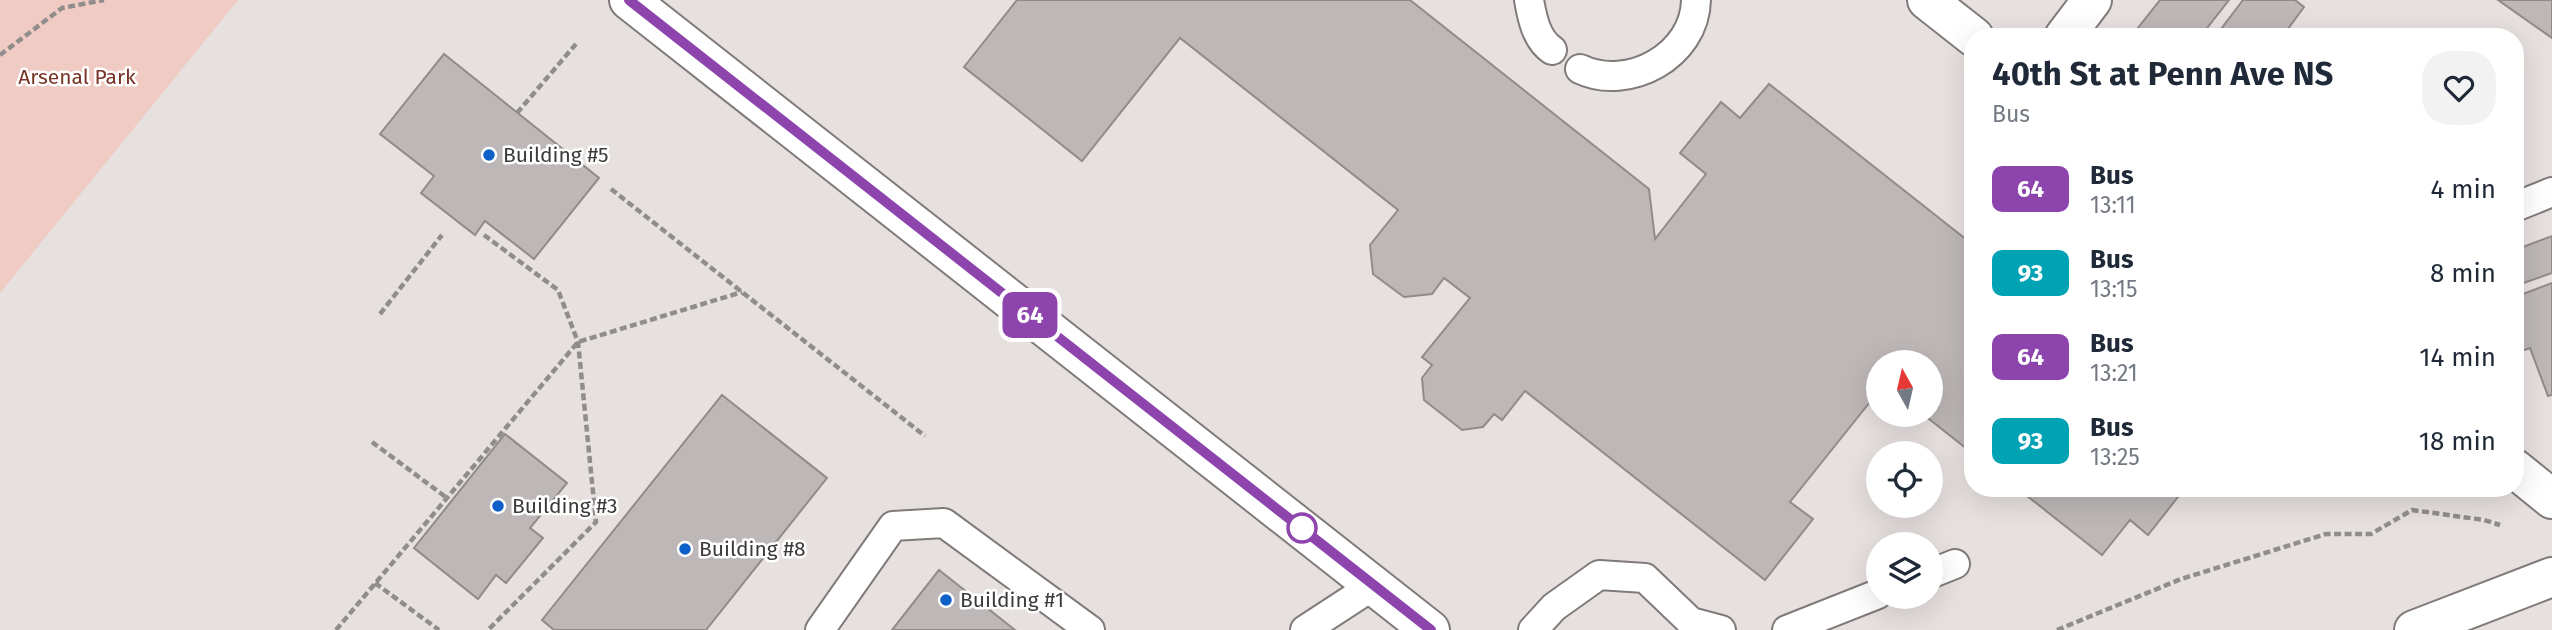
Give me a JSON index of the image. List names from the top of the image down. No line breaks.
{"parks":["Arsenal Park"],"places":["Building #5","Building #3","Building #8","Building #1"],"lines":["bus line 64"],"north":"top","page":{"on_map":"64","heading":["40th St at Penn Ave NS","Bus"],"list":[{"mark":"64","name":"Bus","note":"13:11","value":"4 min"},{"mark":"93","name":"Bus","note":"13:15","value":"8 min"},{"mark":"64","name":"Bus","note":"13:21","value":"14 min"},{"mark":"93","name":"Bus","note":"13:25","value":"18 min"}]}}
